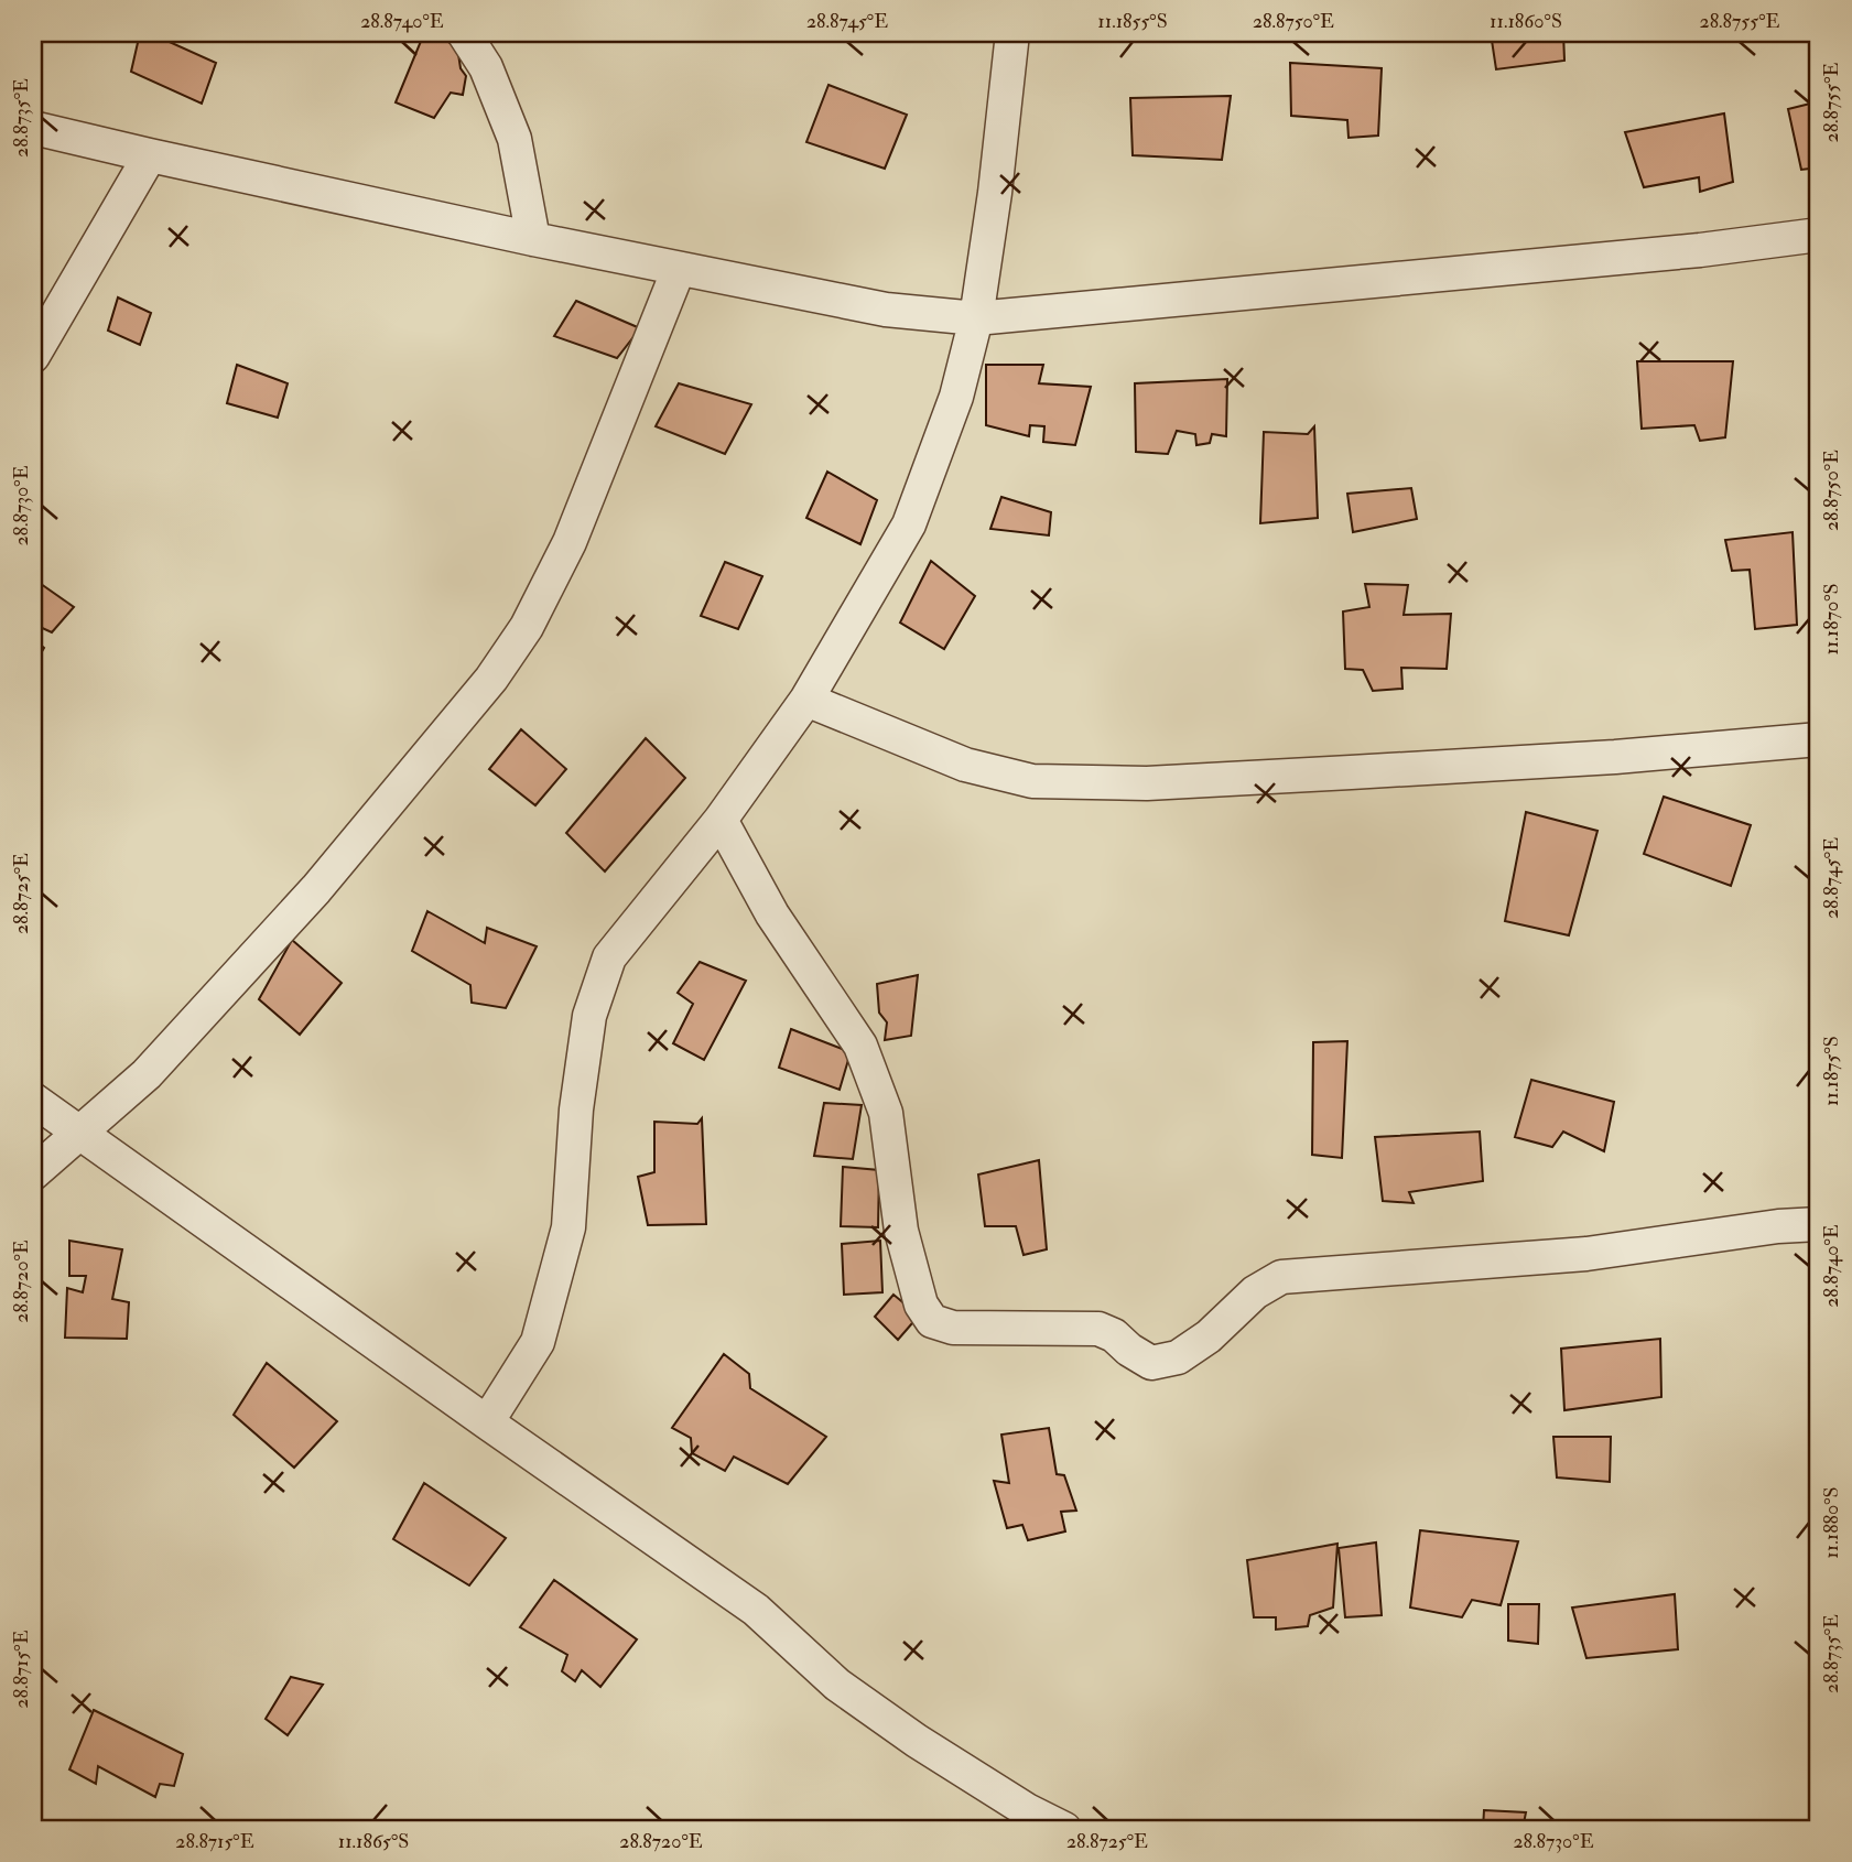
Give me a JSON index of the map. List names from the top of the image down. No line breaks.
{"coordinates":["28.8740°E","28.8745°E","11.1855°S","28.8750°E","11.1860°S","28.8755°E","28.8735°E","28.8730°E","11.1870°S","28.8725°E","11.1875°S","28.8720°E","11.1880°S","28.8715°E","11.1865°S"]}
